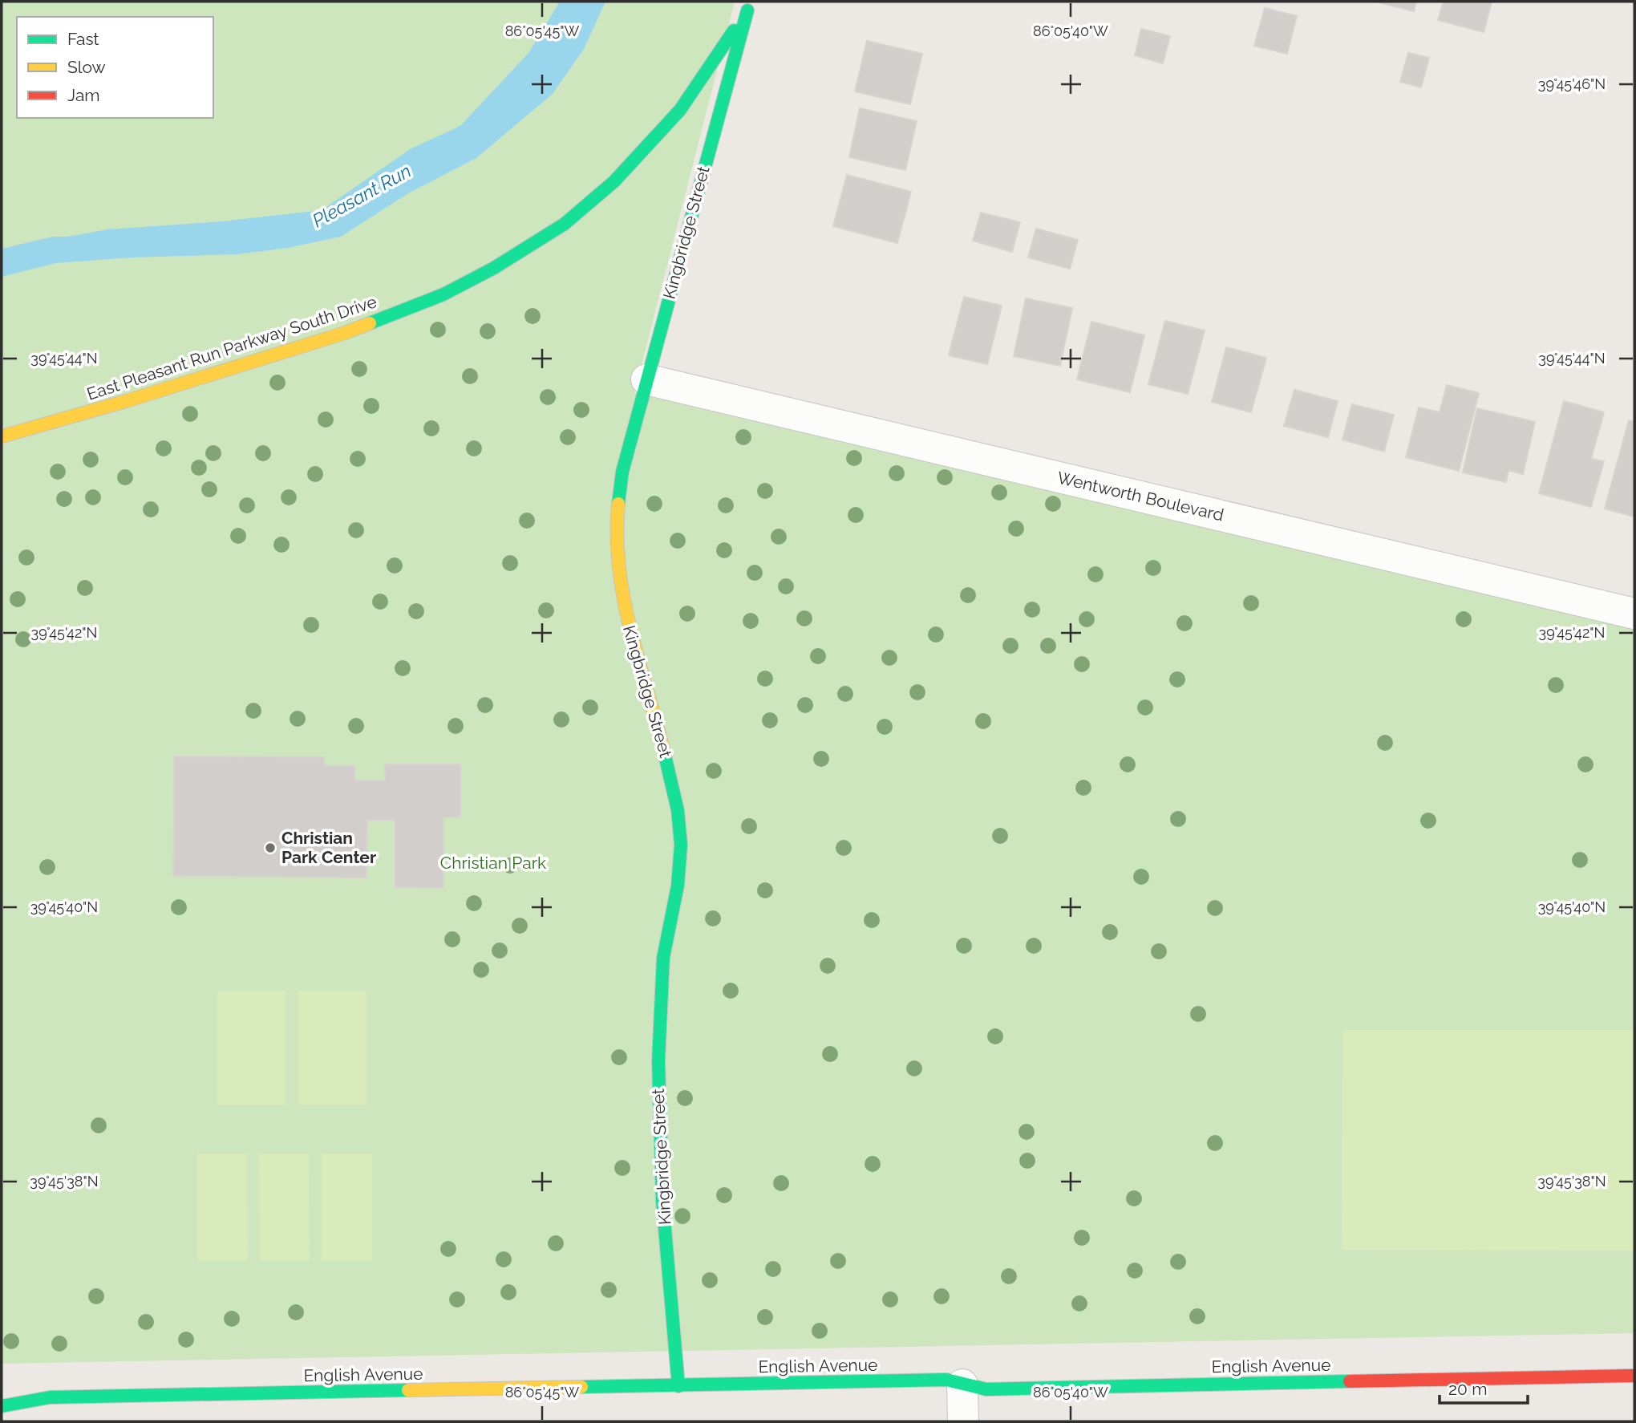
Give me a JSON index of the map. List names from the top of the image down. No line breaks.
{"streets":{"street":["Kingbridge Street","East Pleasant Run Parkway South Drive","Wentworth Boulevard","English Avenue"]},"crossings":[["Kingbridge Street","East Pleasant Run Parkway South Drive"],["Kingbridge Street","Wentworth Boulevard"],["Kingbridge Street","English Avenue"]],"water":["Pleasant Run"],"parks":["Christian Park"],"places":["Christian Park Center"],"legend":["Fast","Slow","Jam"],"scale_bar":"20 m","coordinates":["86°05'45\"W","86°05'40\"W","39°45'46\"N","39°45'44\"N","39°45'42\"N","39°45'40\"N","39°45'38\"N"]}
